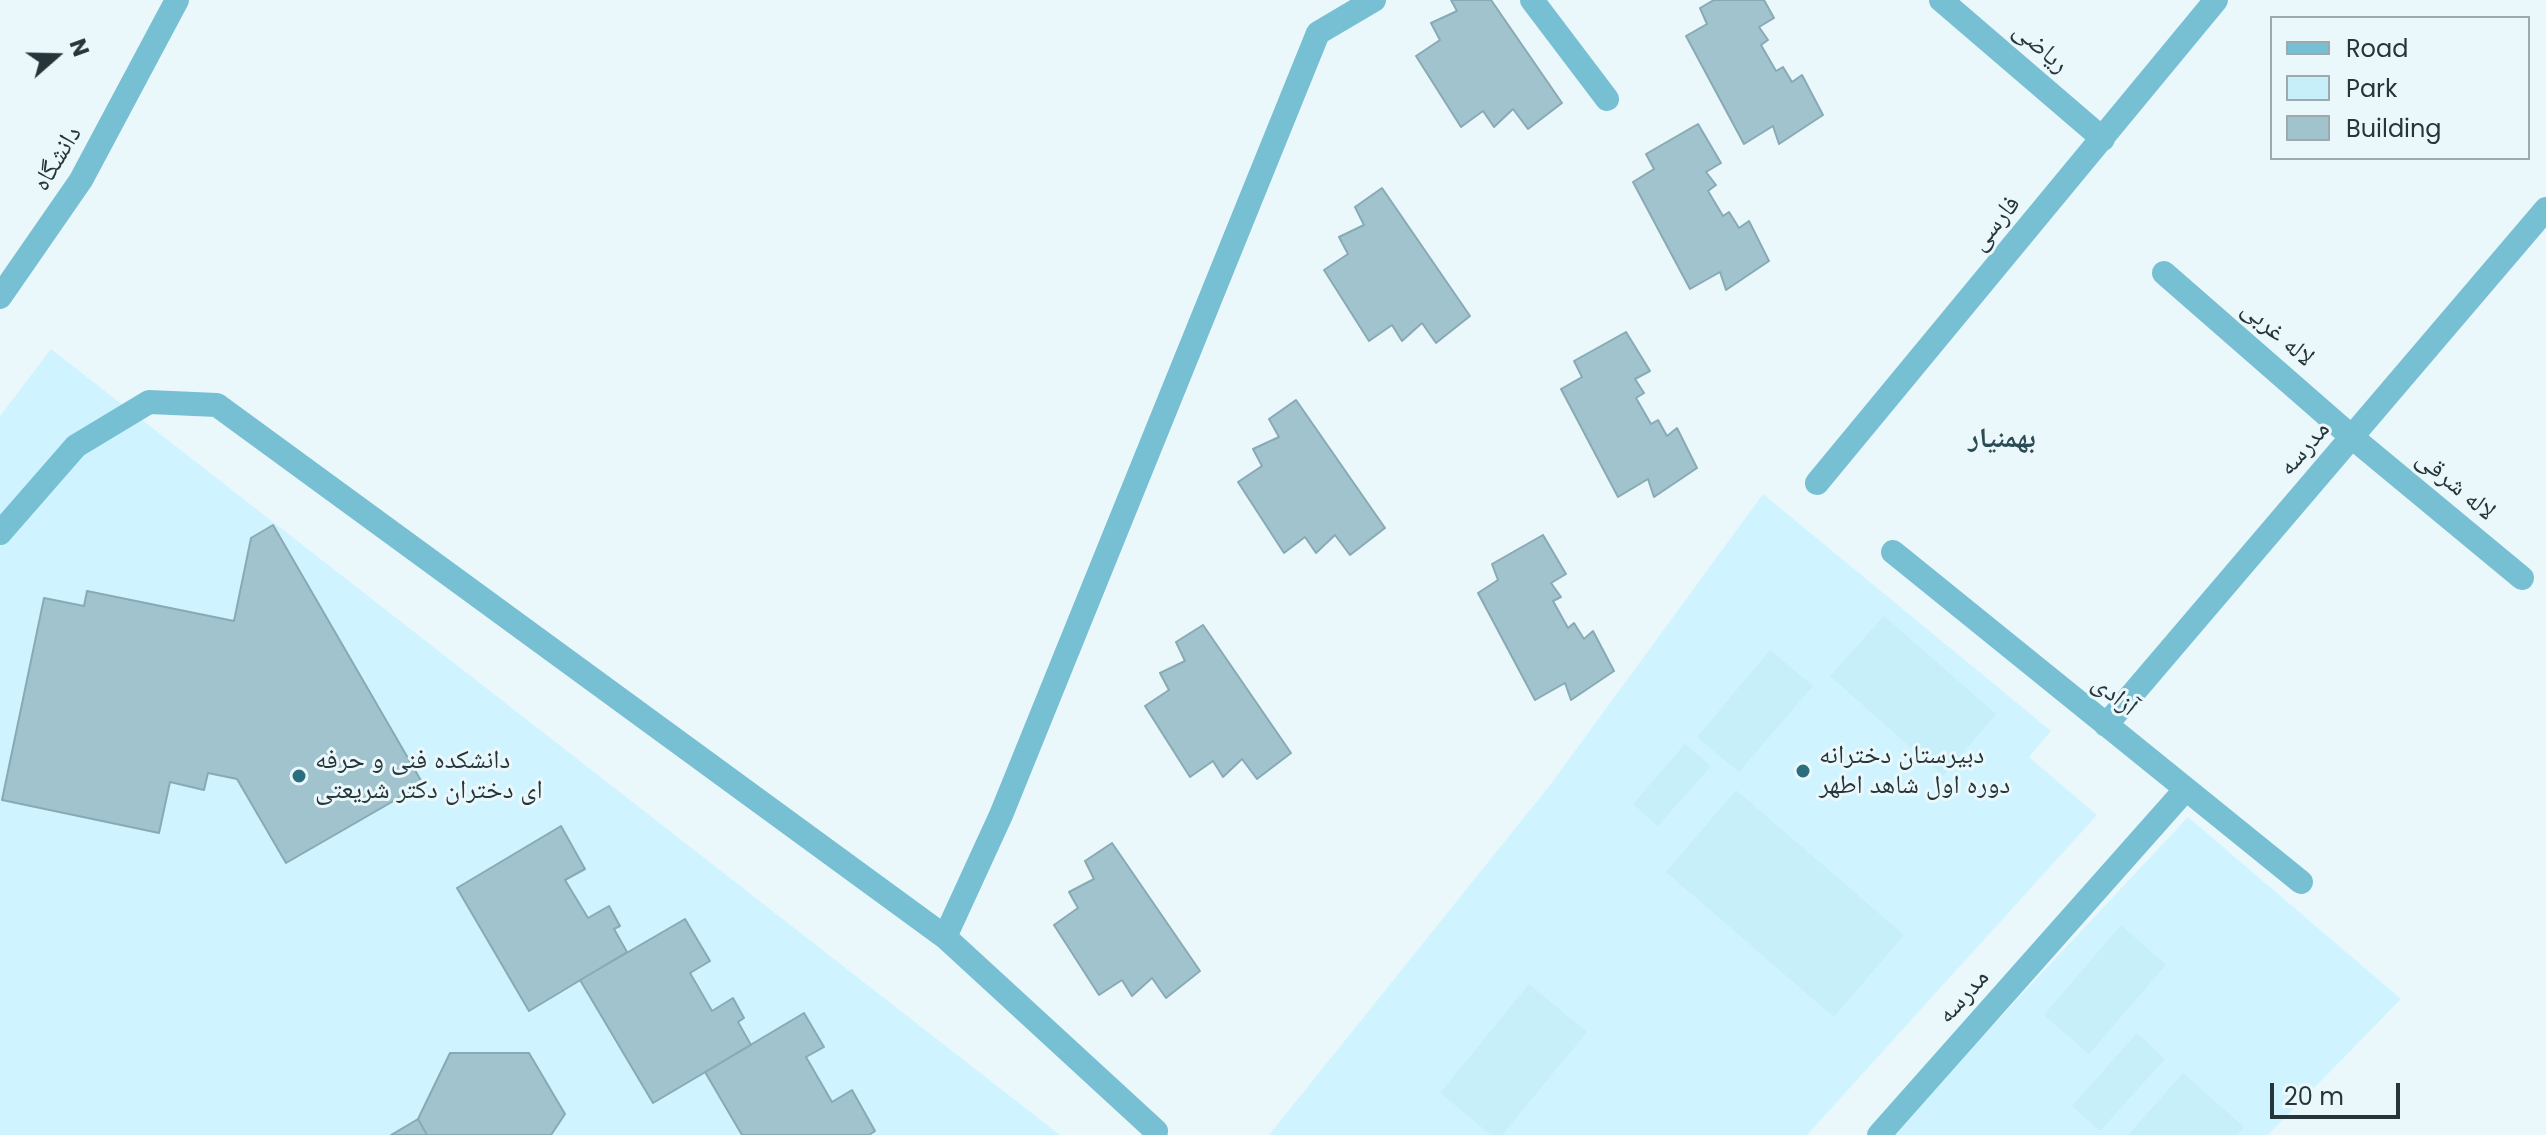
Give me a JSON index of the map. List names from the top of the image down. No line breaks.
{"streets":{"street":["ریاضی","دانشگاه","فارسی","لاله غربی","مدرسه","لاله شرقی","آزادی"]},"crossings":[["ریاضی","فارسی"],["لاله غربی","مدرسه"],["لاله غربی","لاله شرقی"],["مدرسه","لاله شرقی"],["مدرسه","آزادی"]],"districts":["بهمنیار"],"places":["دبیرستان دخترانه دوره اول شاهد اطهر","دانشکده فنی و حرفه ای دختران دکتر شریعتی"],"legend":["Road","Park","Building"],"scale_bar":"20 m","north":"right"}
